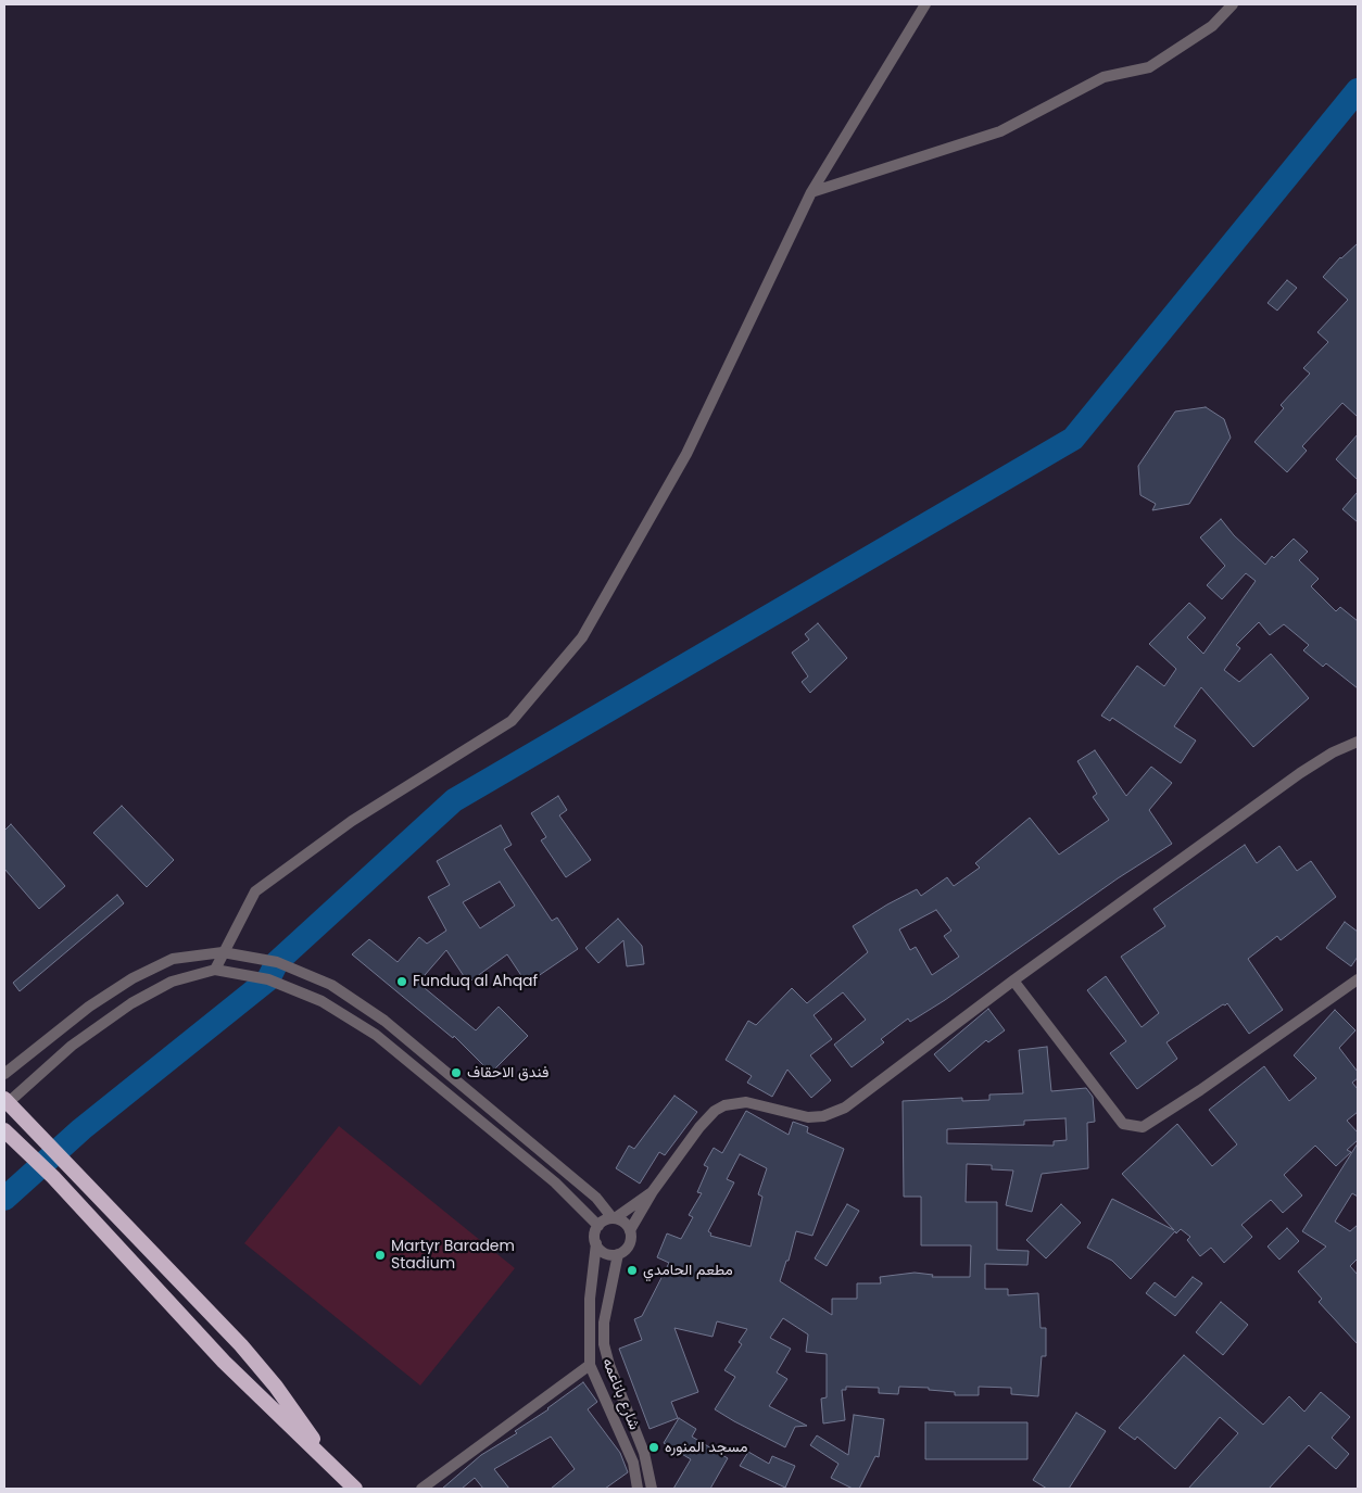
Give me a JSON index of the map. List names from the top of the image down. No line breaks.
{"streets":{"street":["شارع باناعمه"]},"places":["Funduq al Ahqaf","فندق الاحقاف","Martyr Baradem Stadium","مطعم الحامدي","مسجد المنوره"]}
